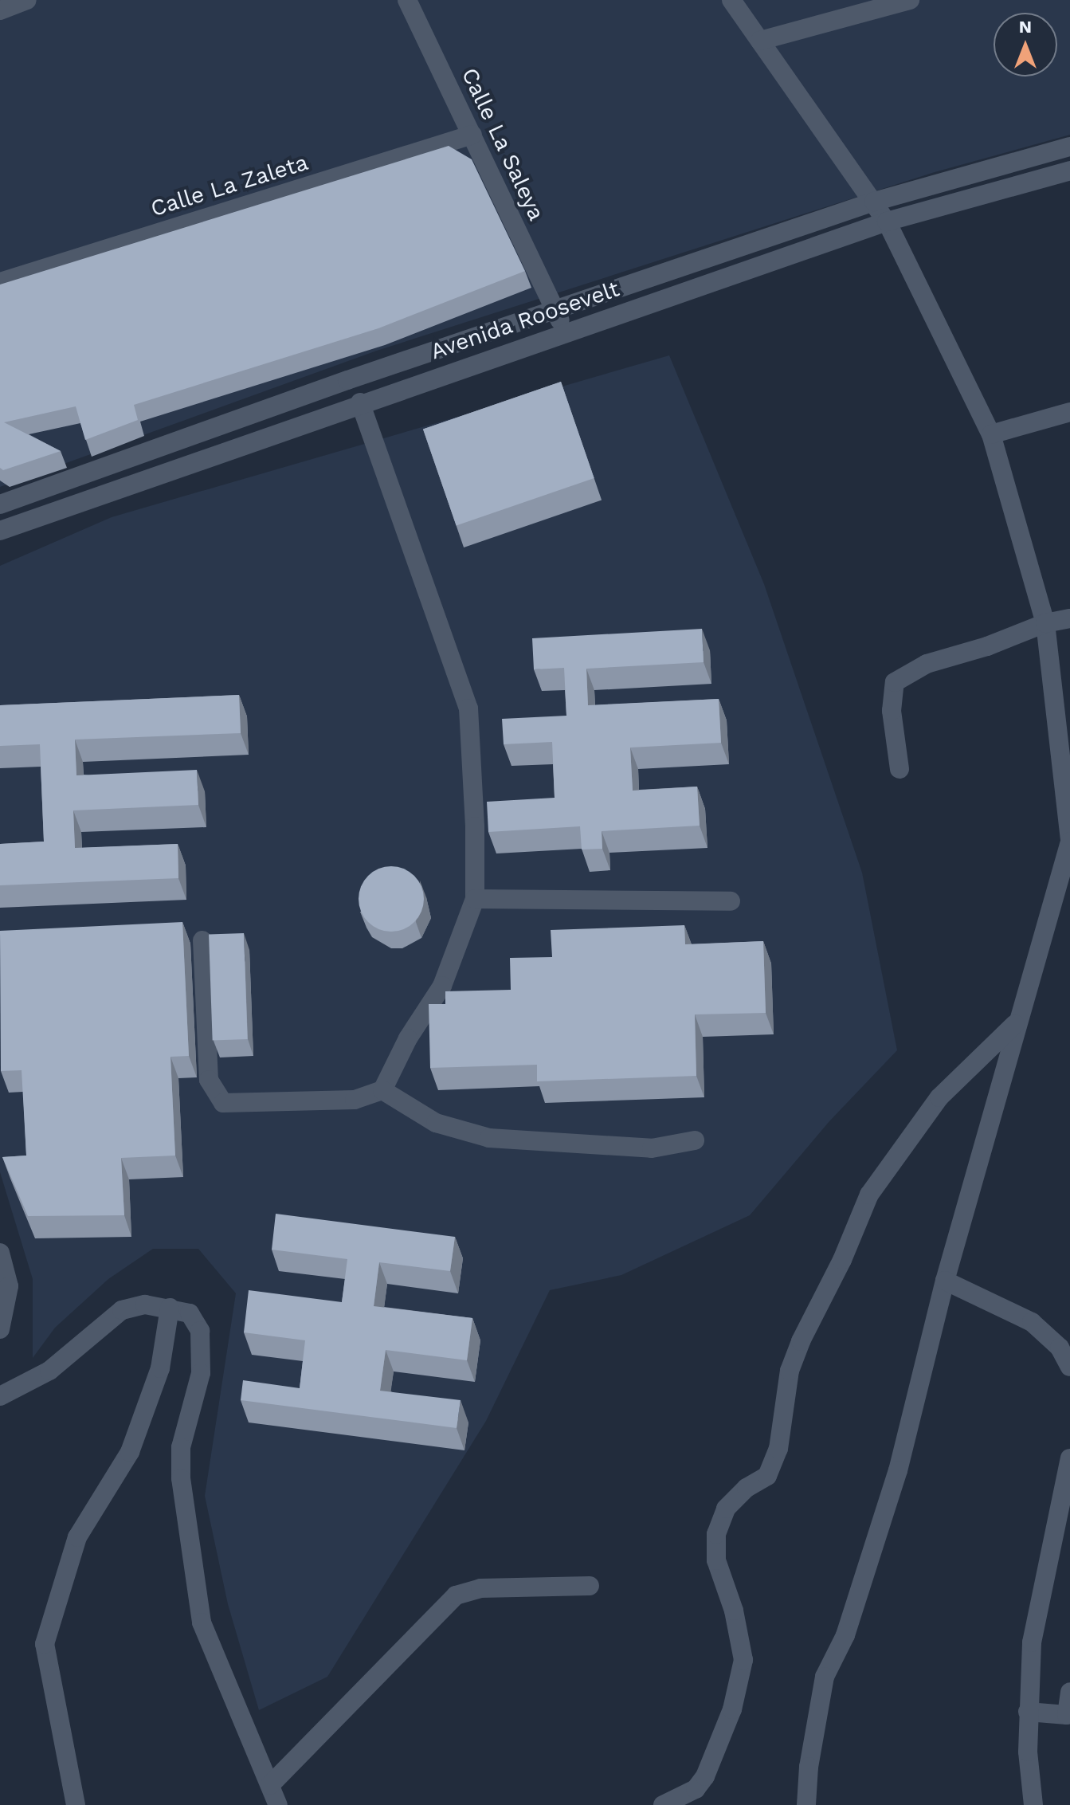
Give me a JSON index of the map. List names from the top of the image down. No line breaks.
{"streets":{"street":["Calle La Saleya","Calle La Zaleta","Avenida Roosevelt"]},"crossings":[["Calle La Saleya","Calle La Zaleta"],["Calle La Saleya","Avenida Roosevelt"]],"north":"top"}
